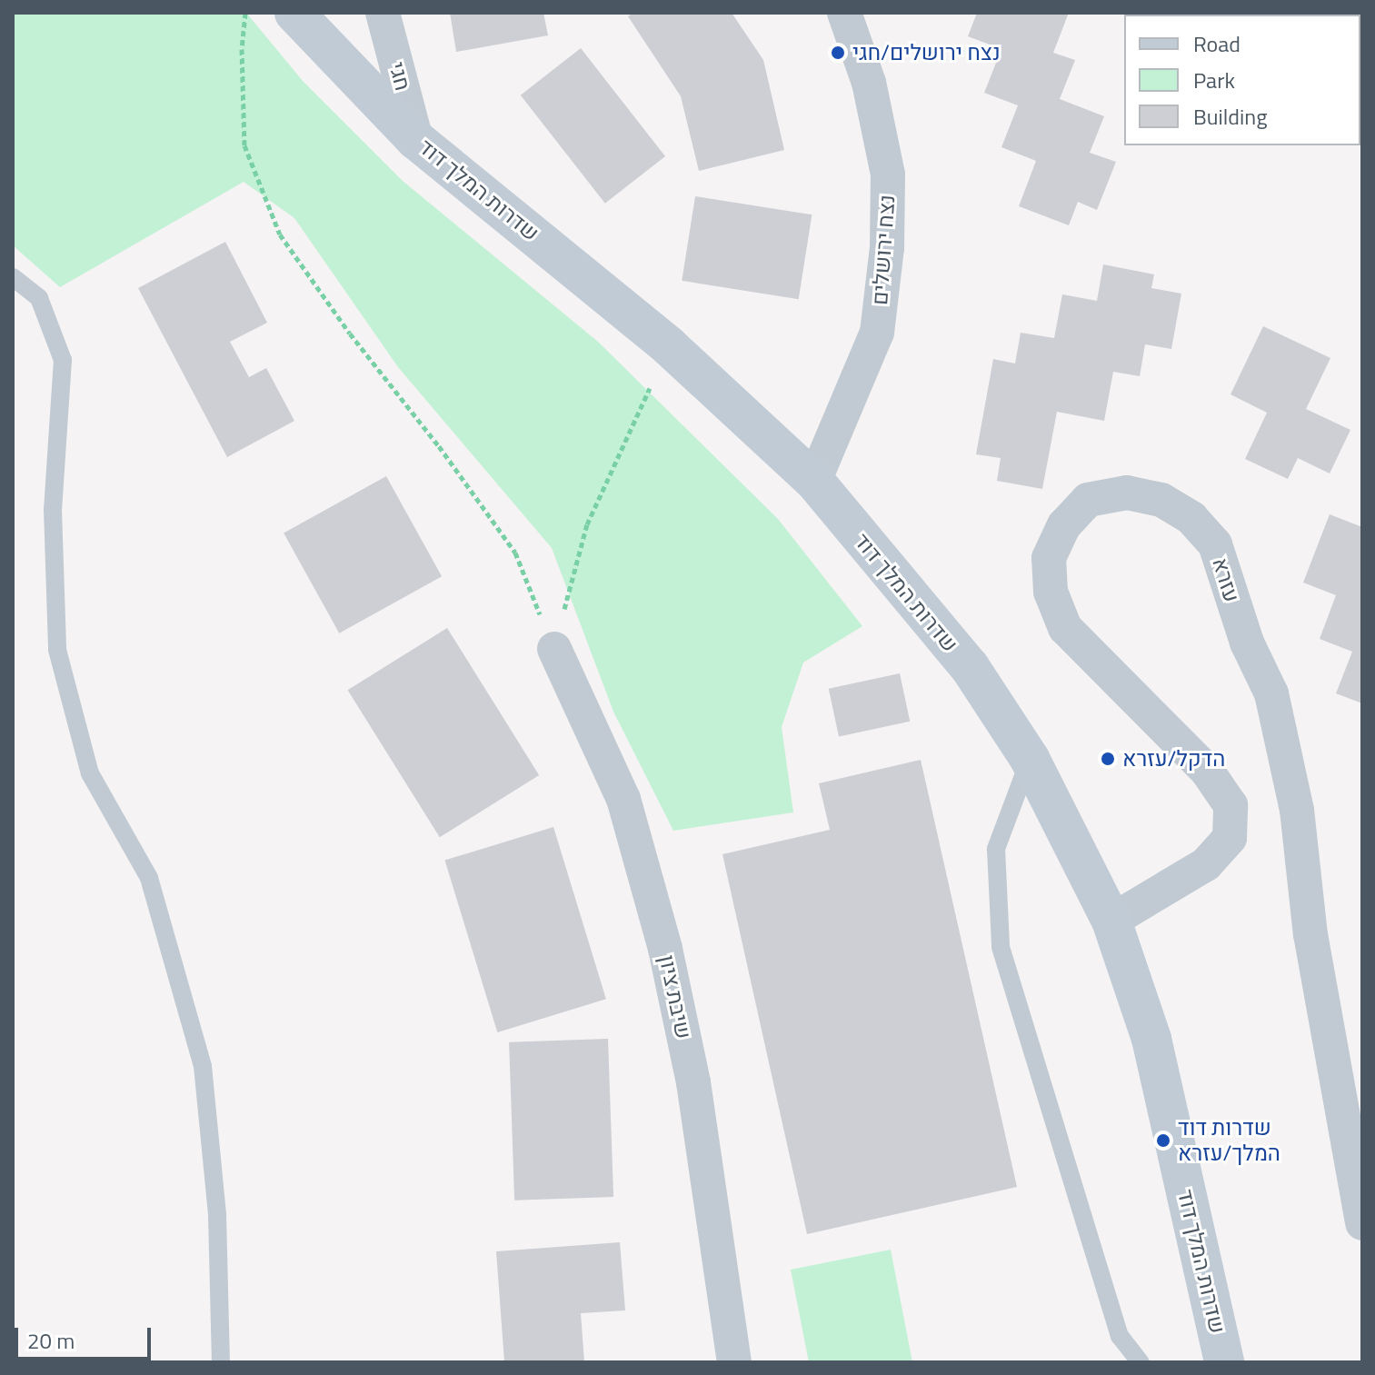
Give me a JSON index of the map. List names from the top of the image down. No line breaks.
{"streets":{"street":["חגי","שדרות המלך דוד","נצח ירושלים","עזרא","שיבת ציון"]},"crossings":[["חגי","שדרות המלך דוד"],["שדרות המלך דוד","נצח ירושלים"],["שדרות המלך דוד","עזרא"]],"places":["נצח ירושלים/חגי","הדקל/עזרא","שדרות דוד המלך/עזרא"],"legend":["Road","Park","Building"],"scale_bar":"20 m"}
